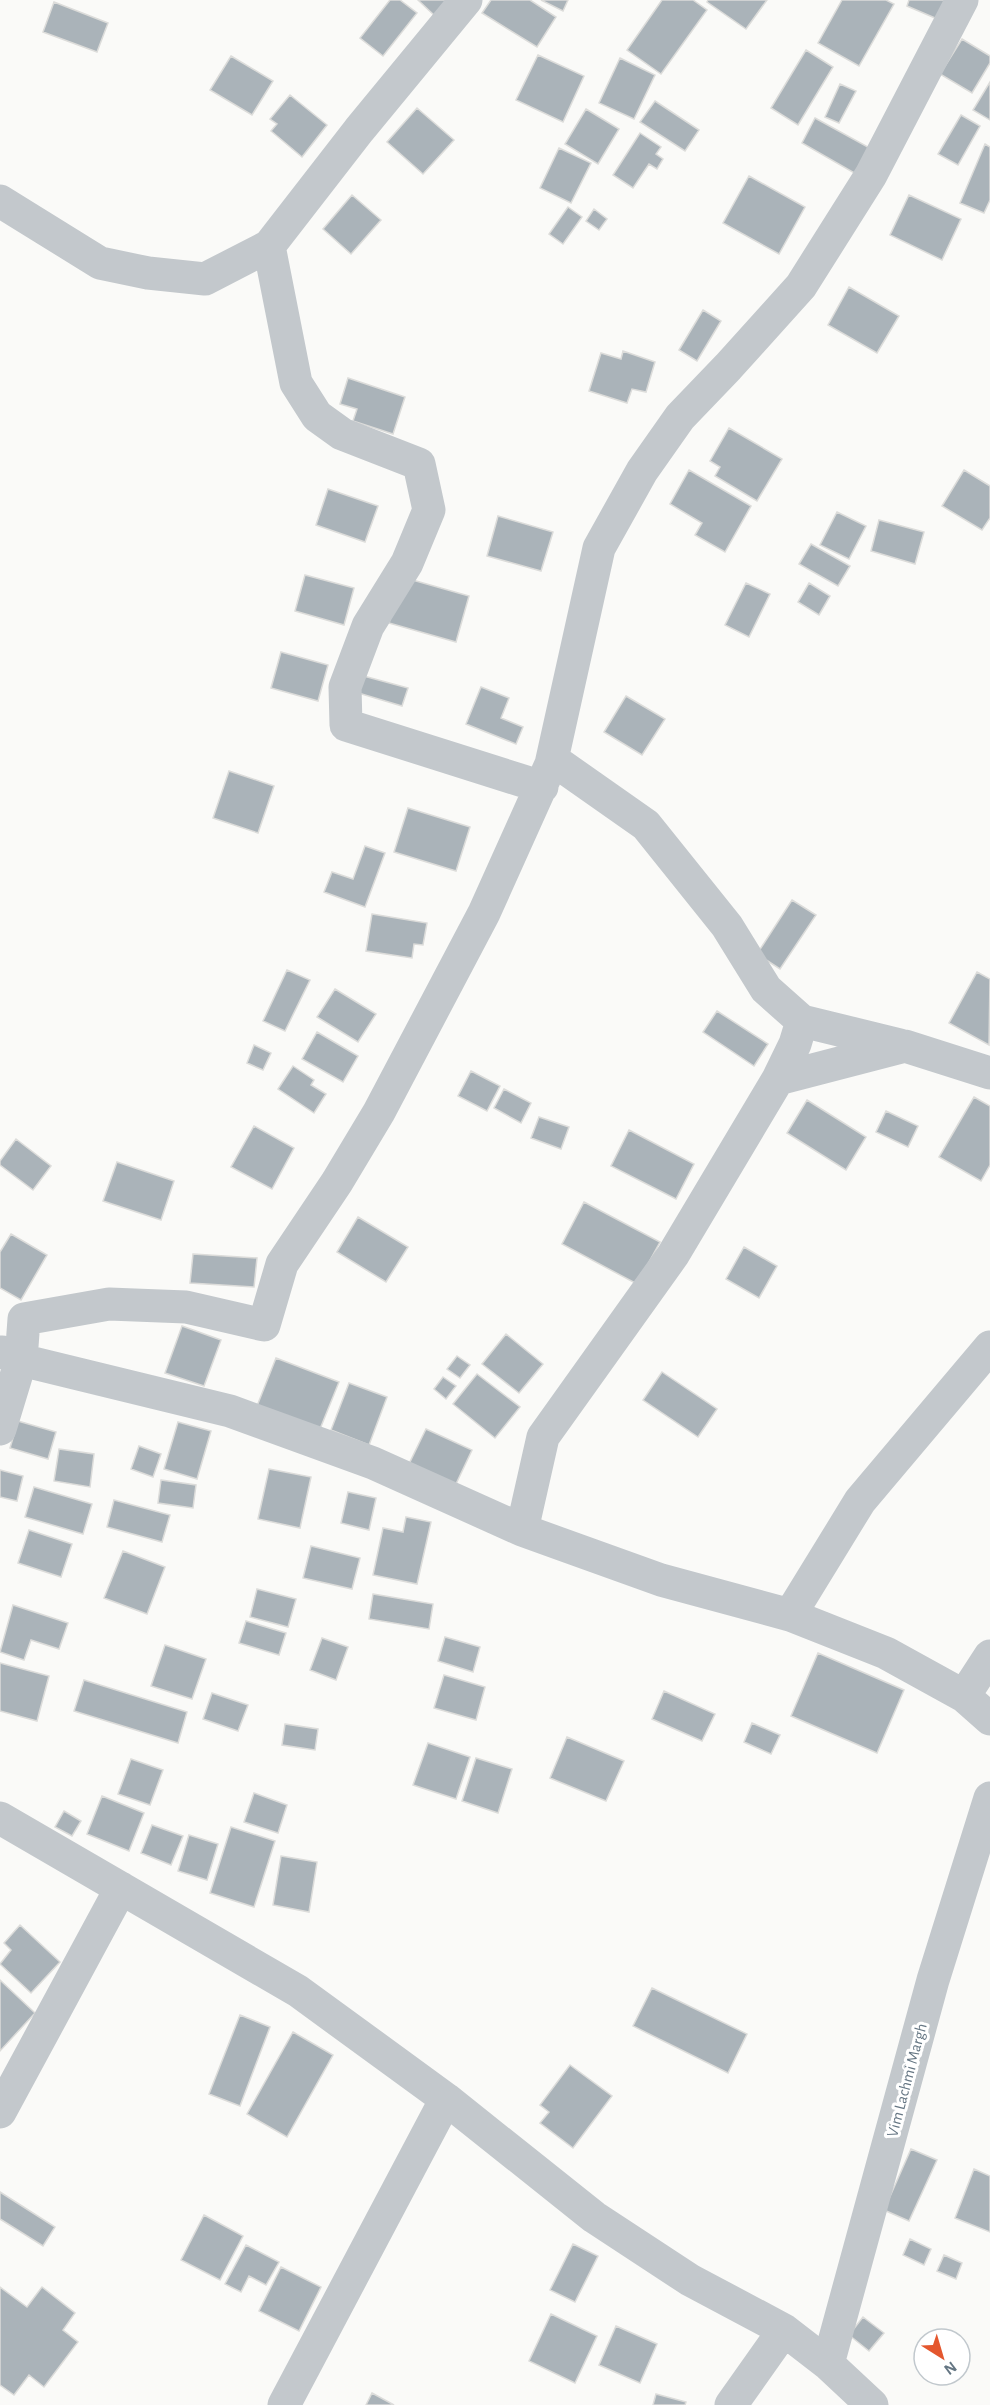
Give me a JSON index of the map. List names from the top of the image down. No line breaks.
{"streets":{"street":["Vim Lachmi Margh"]},"north":"bottom right"}
